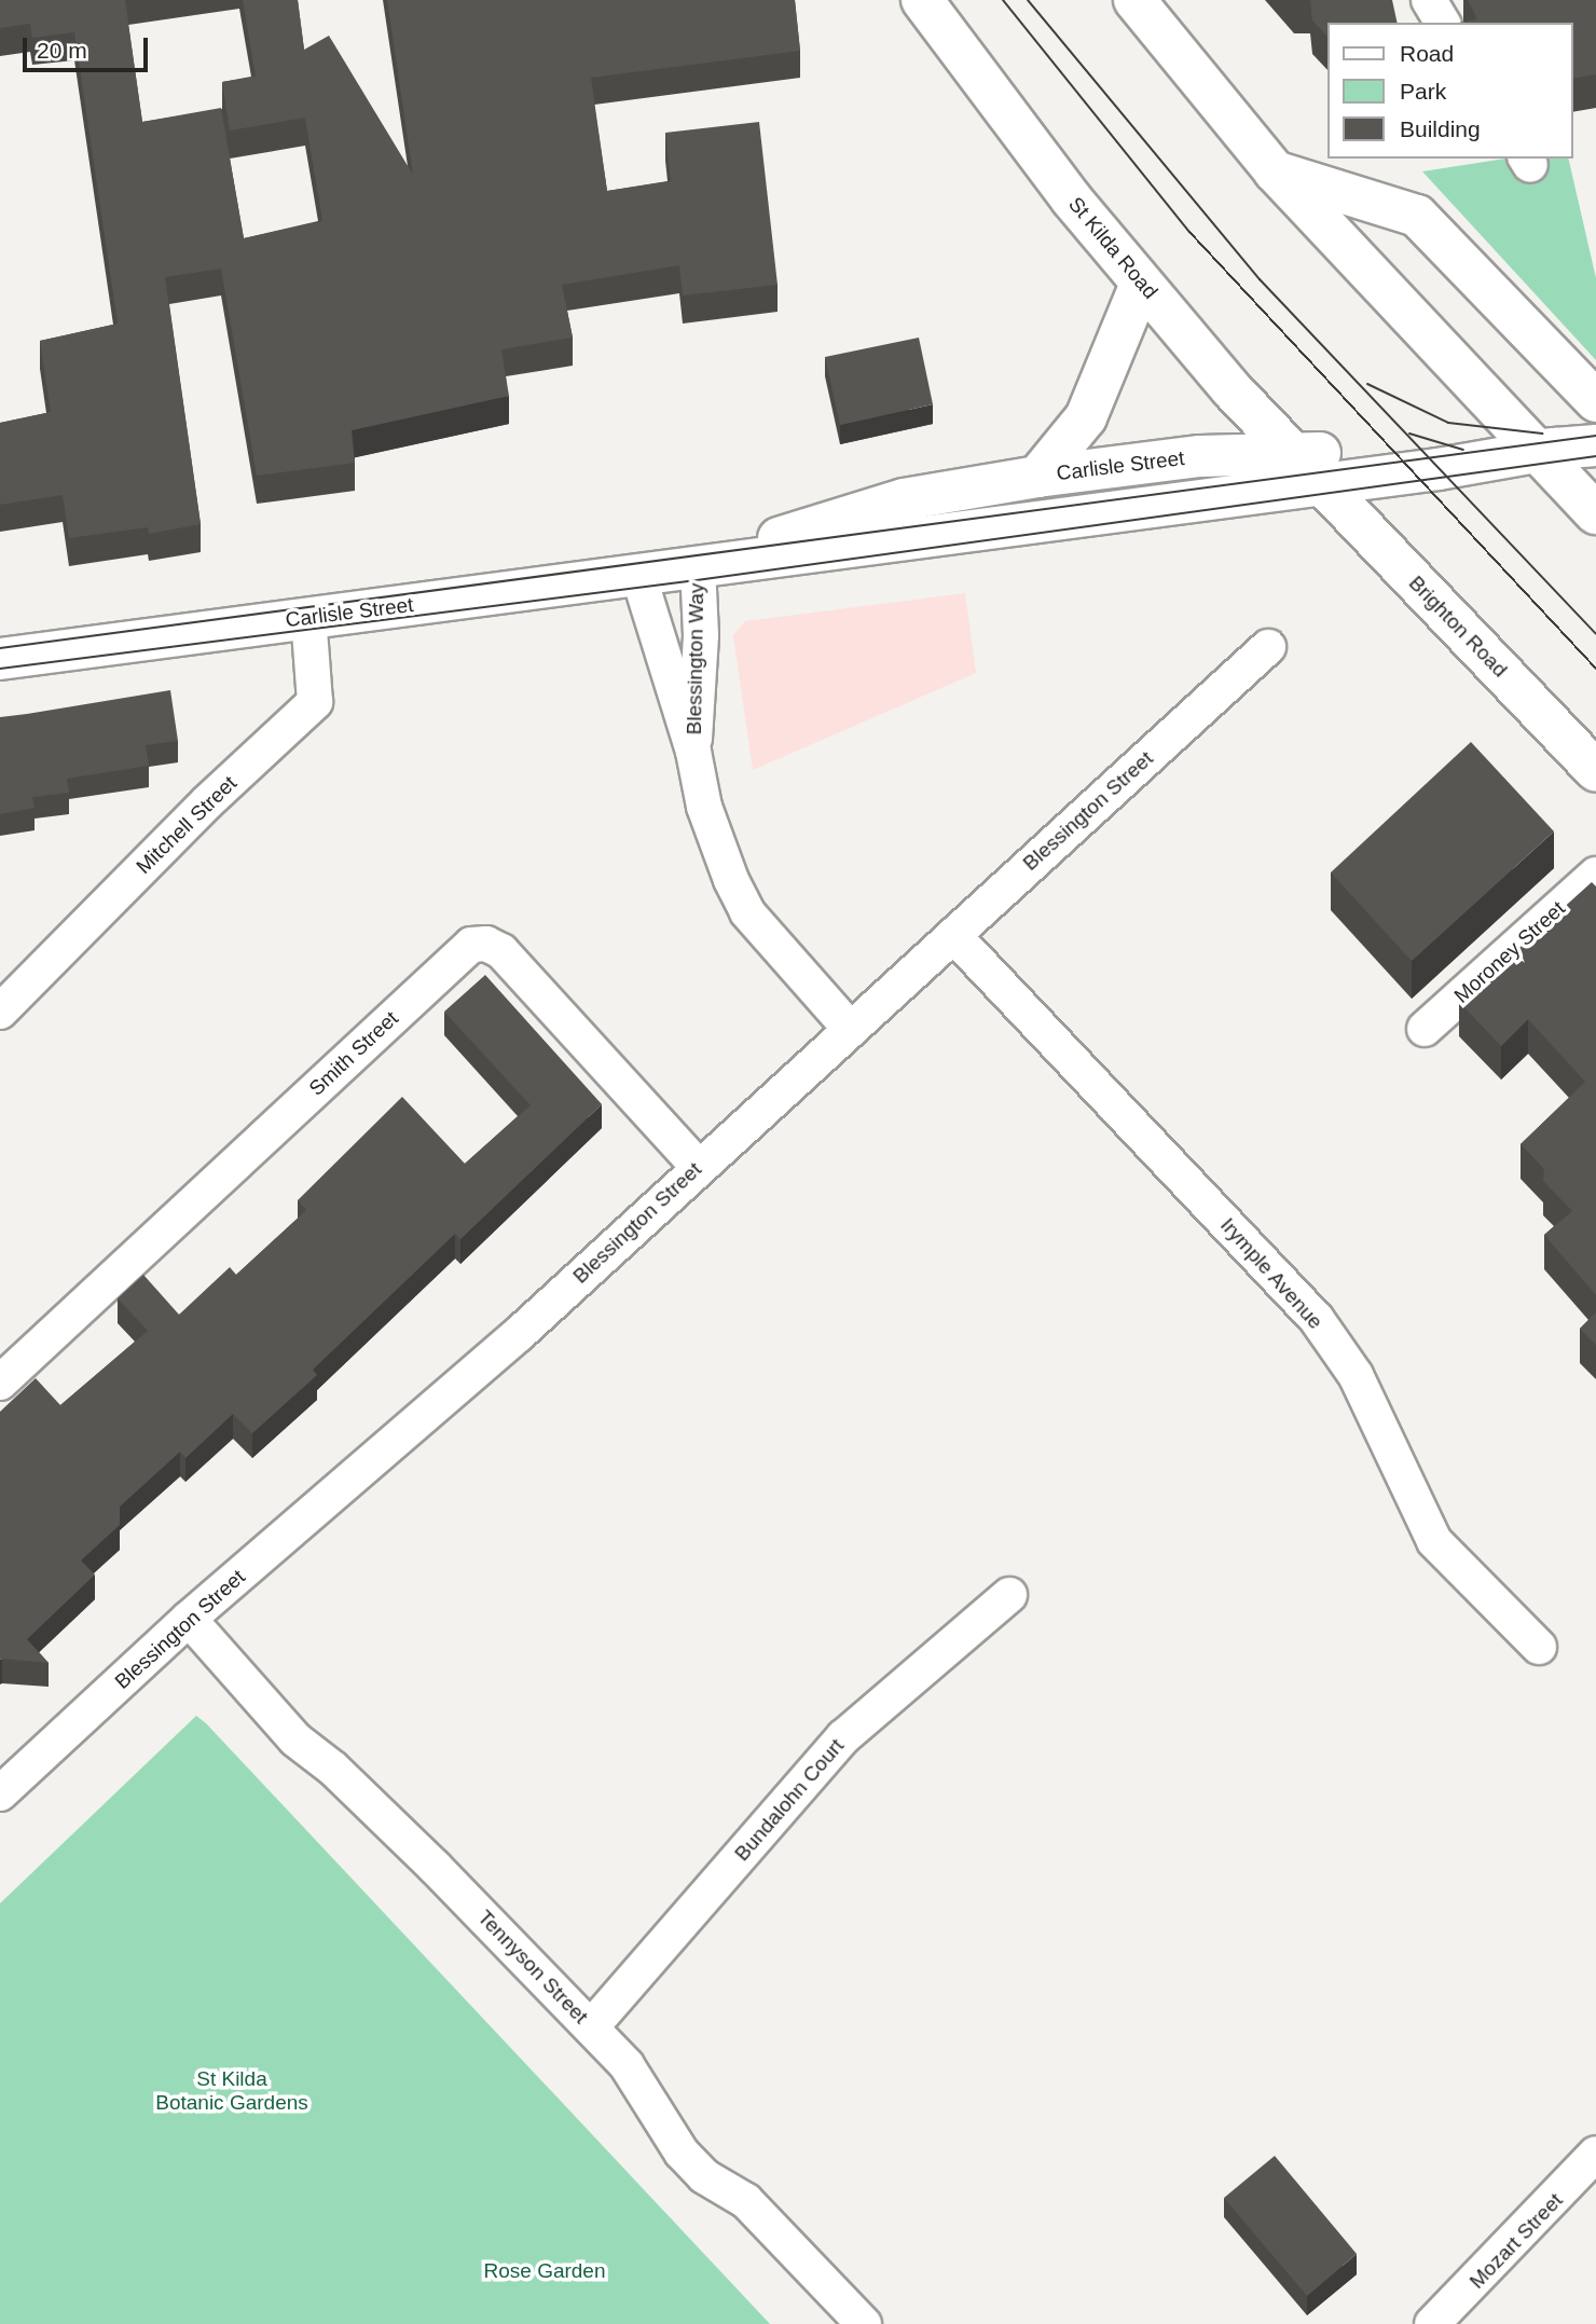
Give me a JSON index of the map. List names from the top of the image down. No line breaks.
{"streets":{"main road":["St Kilda Road","Carlisle Street","Brighton Road"],"street":["Blessington Way","Blessington Street","Mitchell Street","Moroney Street","Smith Street","Irymple Avenue","Bundalohn Court","Tennyson Street","Mozart Street"]},"crossings":[["St Kilda Road","Carlisle Street"],["St Kilda Road","Brighton Road"],["Carlisle Street","Brighton Road"],["Carlisle Street","Blessington Way"],["Carlisle Street","Mitchell Street"],["Blessington Way","Blessington Street"],["Blessington Street","Smith Street"],["Blessington Street","Irymple Avenue"],["Blessington Street","Tennyson Street"],["Bundalohn Court","Tennyson Street"]],"parks":["St Kilda Botanic Gardens","Rose Garden"],"legend":["Road","Park","Building"],"scale_bar":"20 m"}
